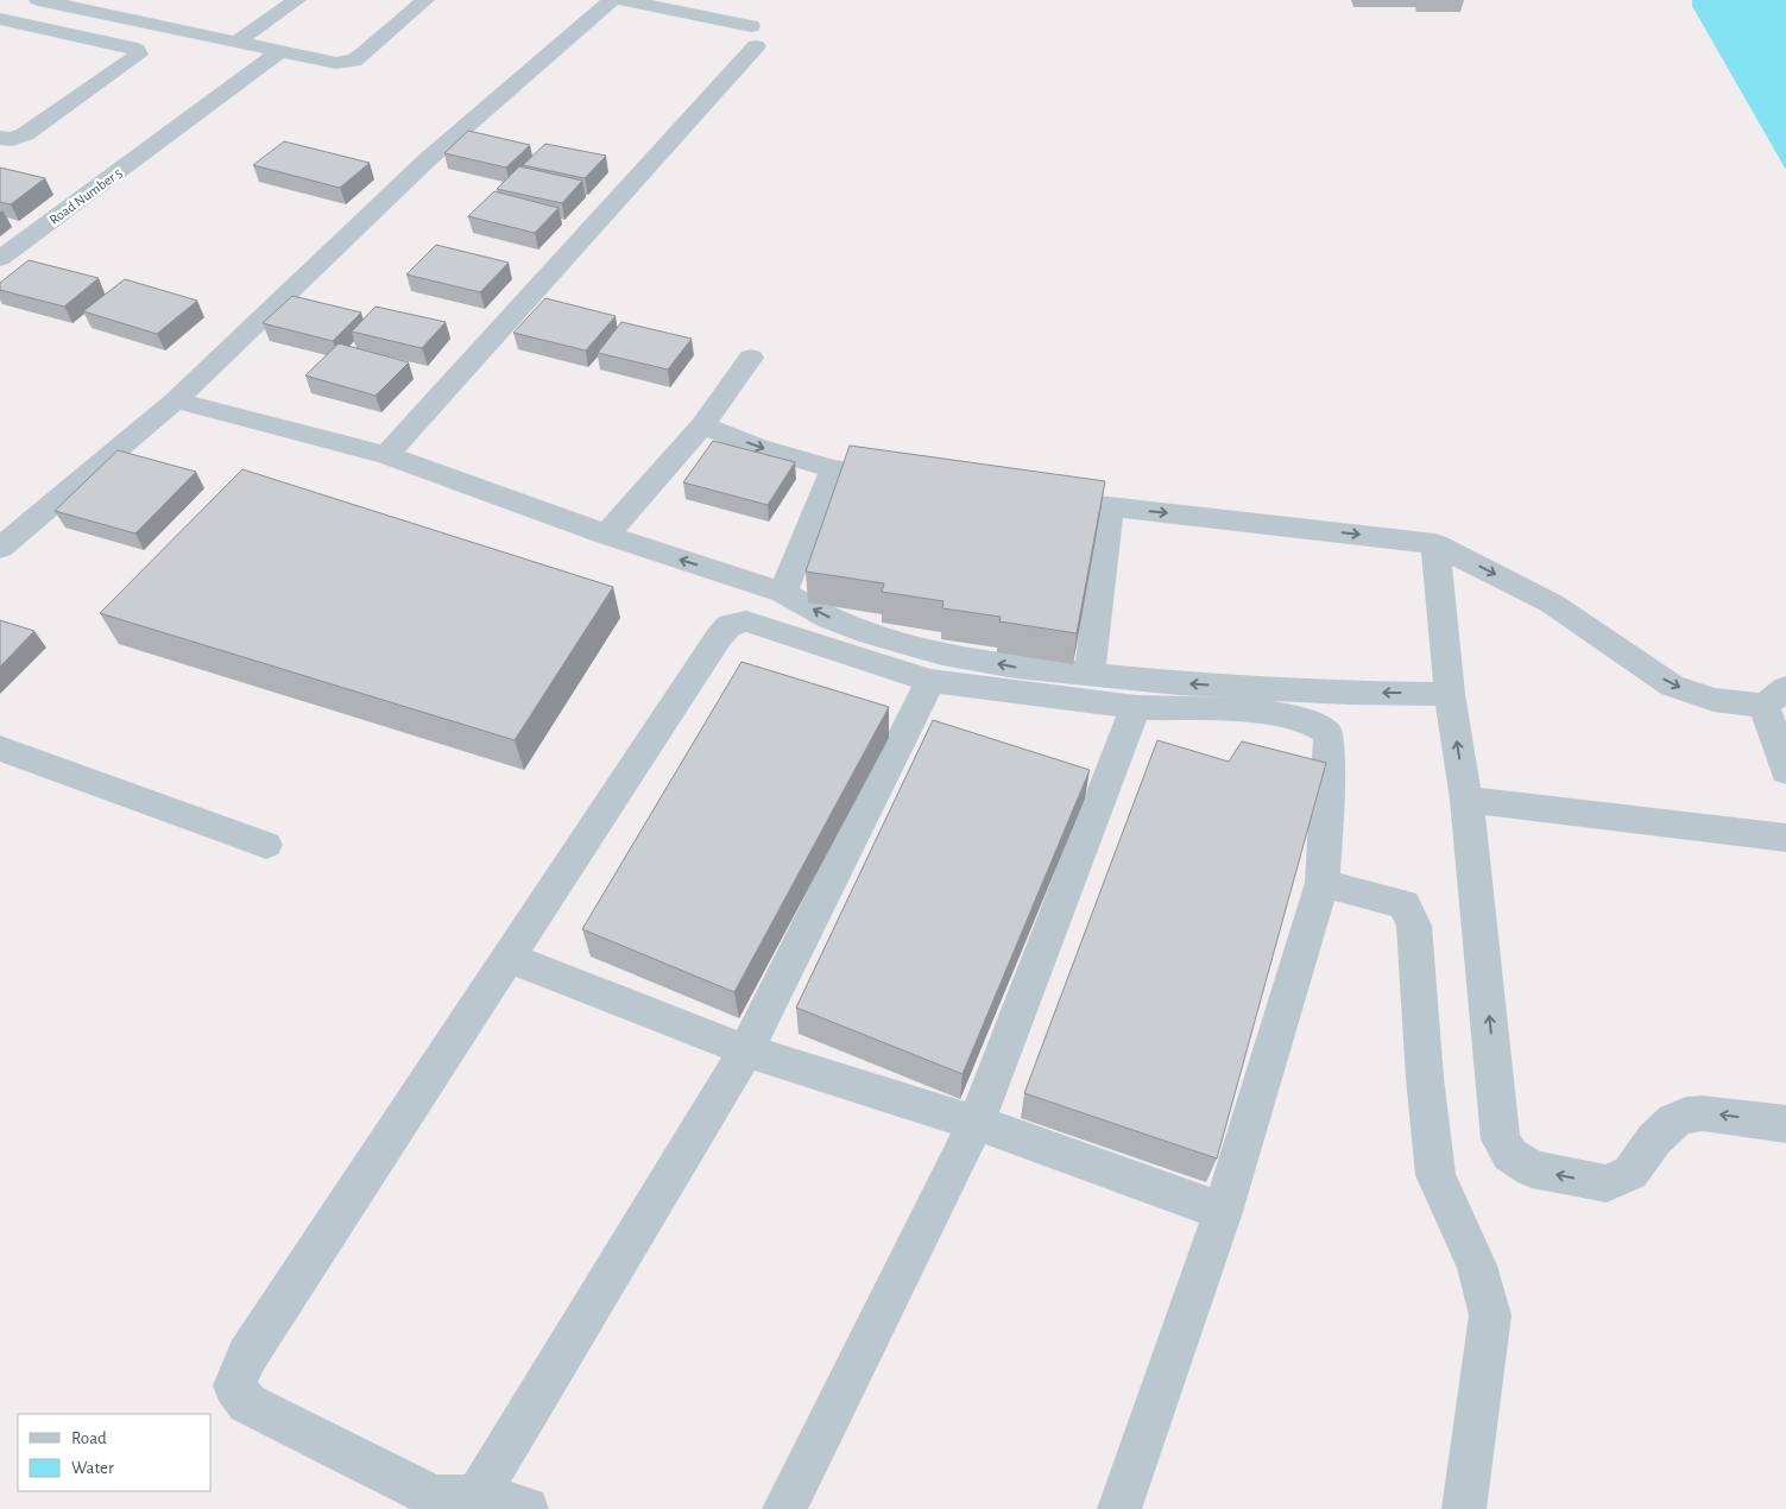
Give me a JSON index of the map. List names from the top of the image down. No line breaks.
{"streets":{"street":["Road Number 5"]},"legend":["Road","Water"]}
